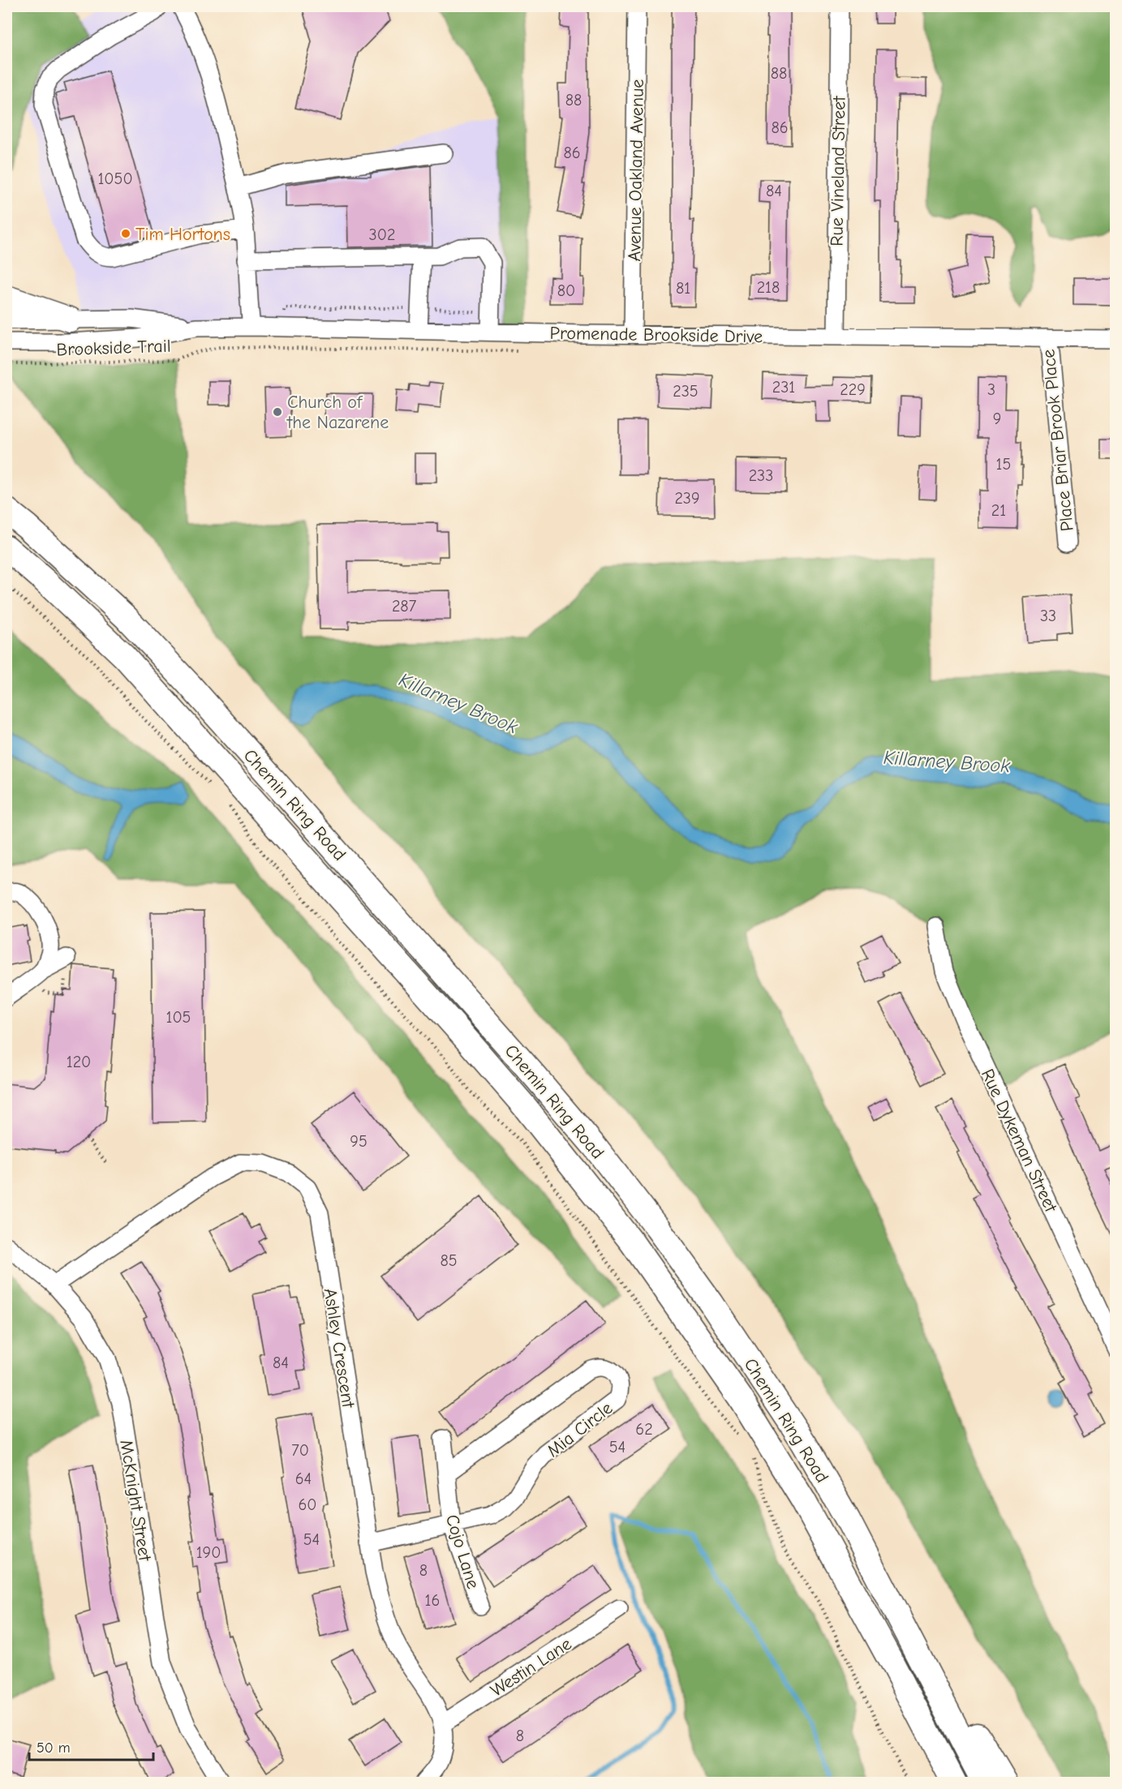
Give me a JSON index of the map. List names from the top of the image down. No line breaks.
{"streets":{"highway":["Chemin Ring Road"],"street":["Avenue Oakland Avenue","Rue Vineland Street","Promenade Brookside Drive","Place Briar Brook Place","Rue Dykeman Street","Ashley Crescent","Mia Circle","McKnight Street","Cojo Lane","Westin Lane"],"path":["Brookside Trail"]},"crossings":[["Avenue Oakland Avenue","Promenade Brookside Drive"],["Rue Vineland Street","Promenade Brookside Drive"],["Promenade Brookside Drive","Place Briar Brook Place"],["Ashley Crescent","Mia Circle"],["Ashley Crescent","McKnight Street"],["Ashley Crescent","Westin Lane"],["Mia Circle","Cojo Lane"]],"water":["Killarney Brook"],"places":["Tim Hortons","Church of the Nazarene"],"house_numbers":["88","88","86","86","1050","84","302","218","81","80","231","229","3","235","9","15","233","239","21","287","33","105","120","95","85","84","62","54","70","64","60","54","190","8","16","8"],"scale_bar":"50 m"}
